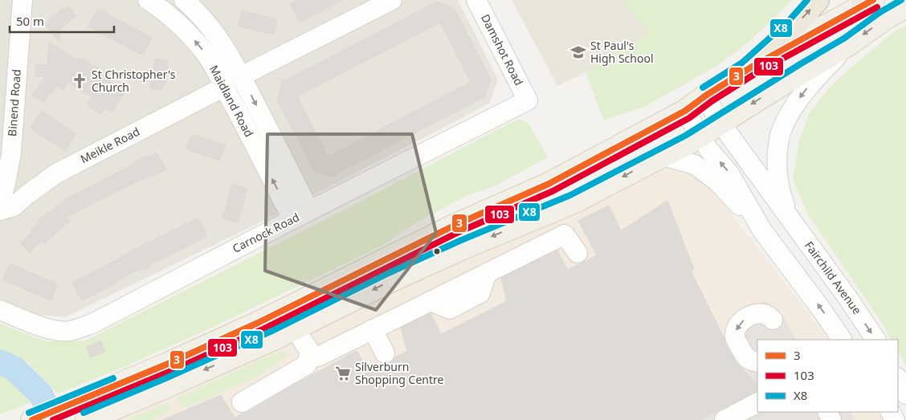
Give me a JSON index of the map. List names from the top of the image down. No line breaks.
{"streets":{"street":["Damshot Road","Maidland Road","Binend Road","Meikle Road","Carnock Road","Fairchild Avenue"]},"crossings":[["Damshot Road","Carnock Road"],["Maidland Road","Meikle Road"],["Maidland Road","Carnock Road"]],"one_way":["Fairchild Avenue"],"places":{"school or university":["St Paul's High School"],"church":["St Christopher's Church"],"supermarket":["Silverburn Shopping Centre"]},"lines":["transit line 3","transit line X8","transit line 103"],"legend":["3","103","X8"],"scale_bar":"50 m"}
